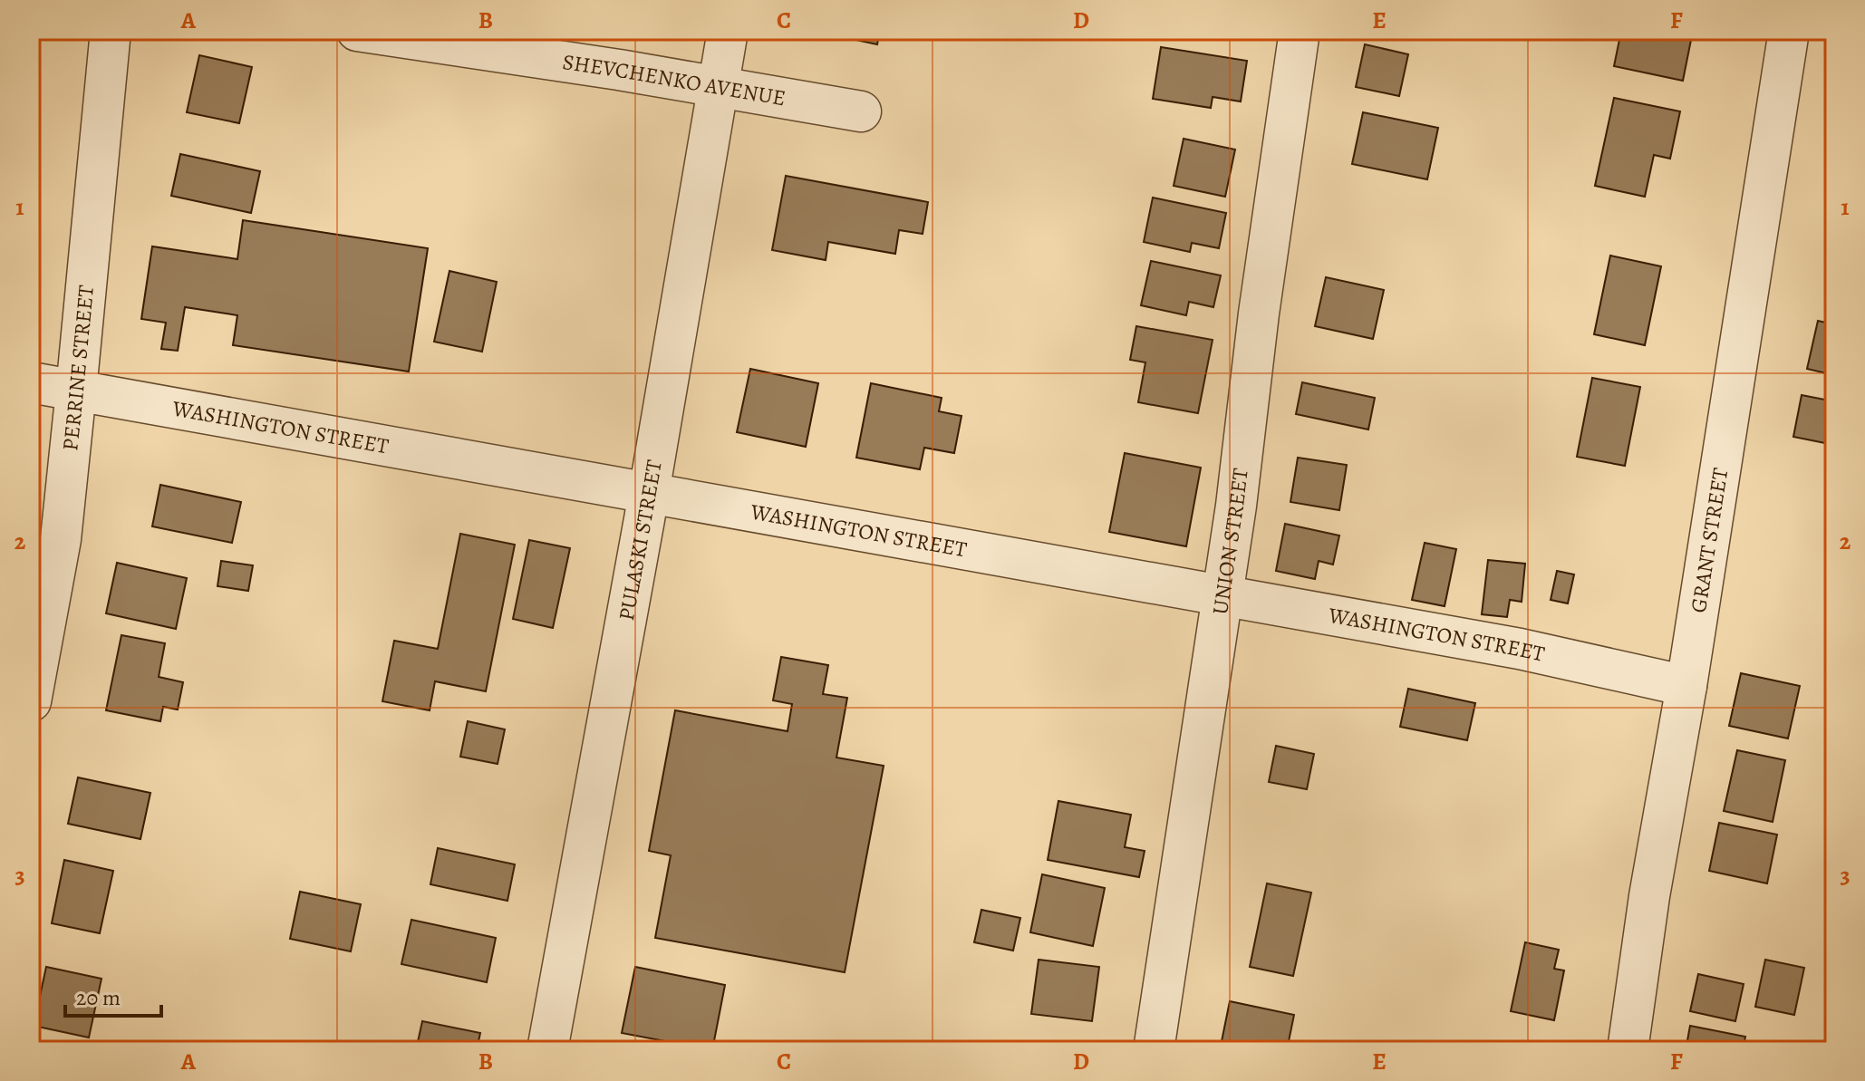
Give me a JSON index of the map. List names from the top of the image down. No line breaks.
{"streets":{"street":["SHEVCHENKO AVENUE","PERRINE STREET","WASHINGTON STREET","PULASKI STREET","UNION STREET","GRANT STREET"]},"crossings":[["SHEVCHENKO AVENUE","PULASKI STREET"],["PERRINE STREET","WASHINGTON STREET"],["WASHINGTON STREET","PULASKI STREET"],["WASHINGTON STREET","UNION STREET"],["WASHINGTON STREET","GRANT STREET"]],"scale_bar":"20 m","grid":{"columns":["A","B","C","D","E","F"],"rows":["1","2","3"]}}
